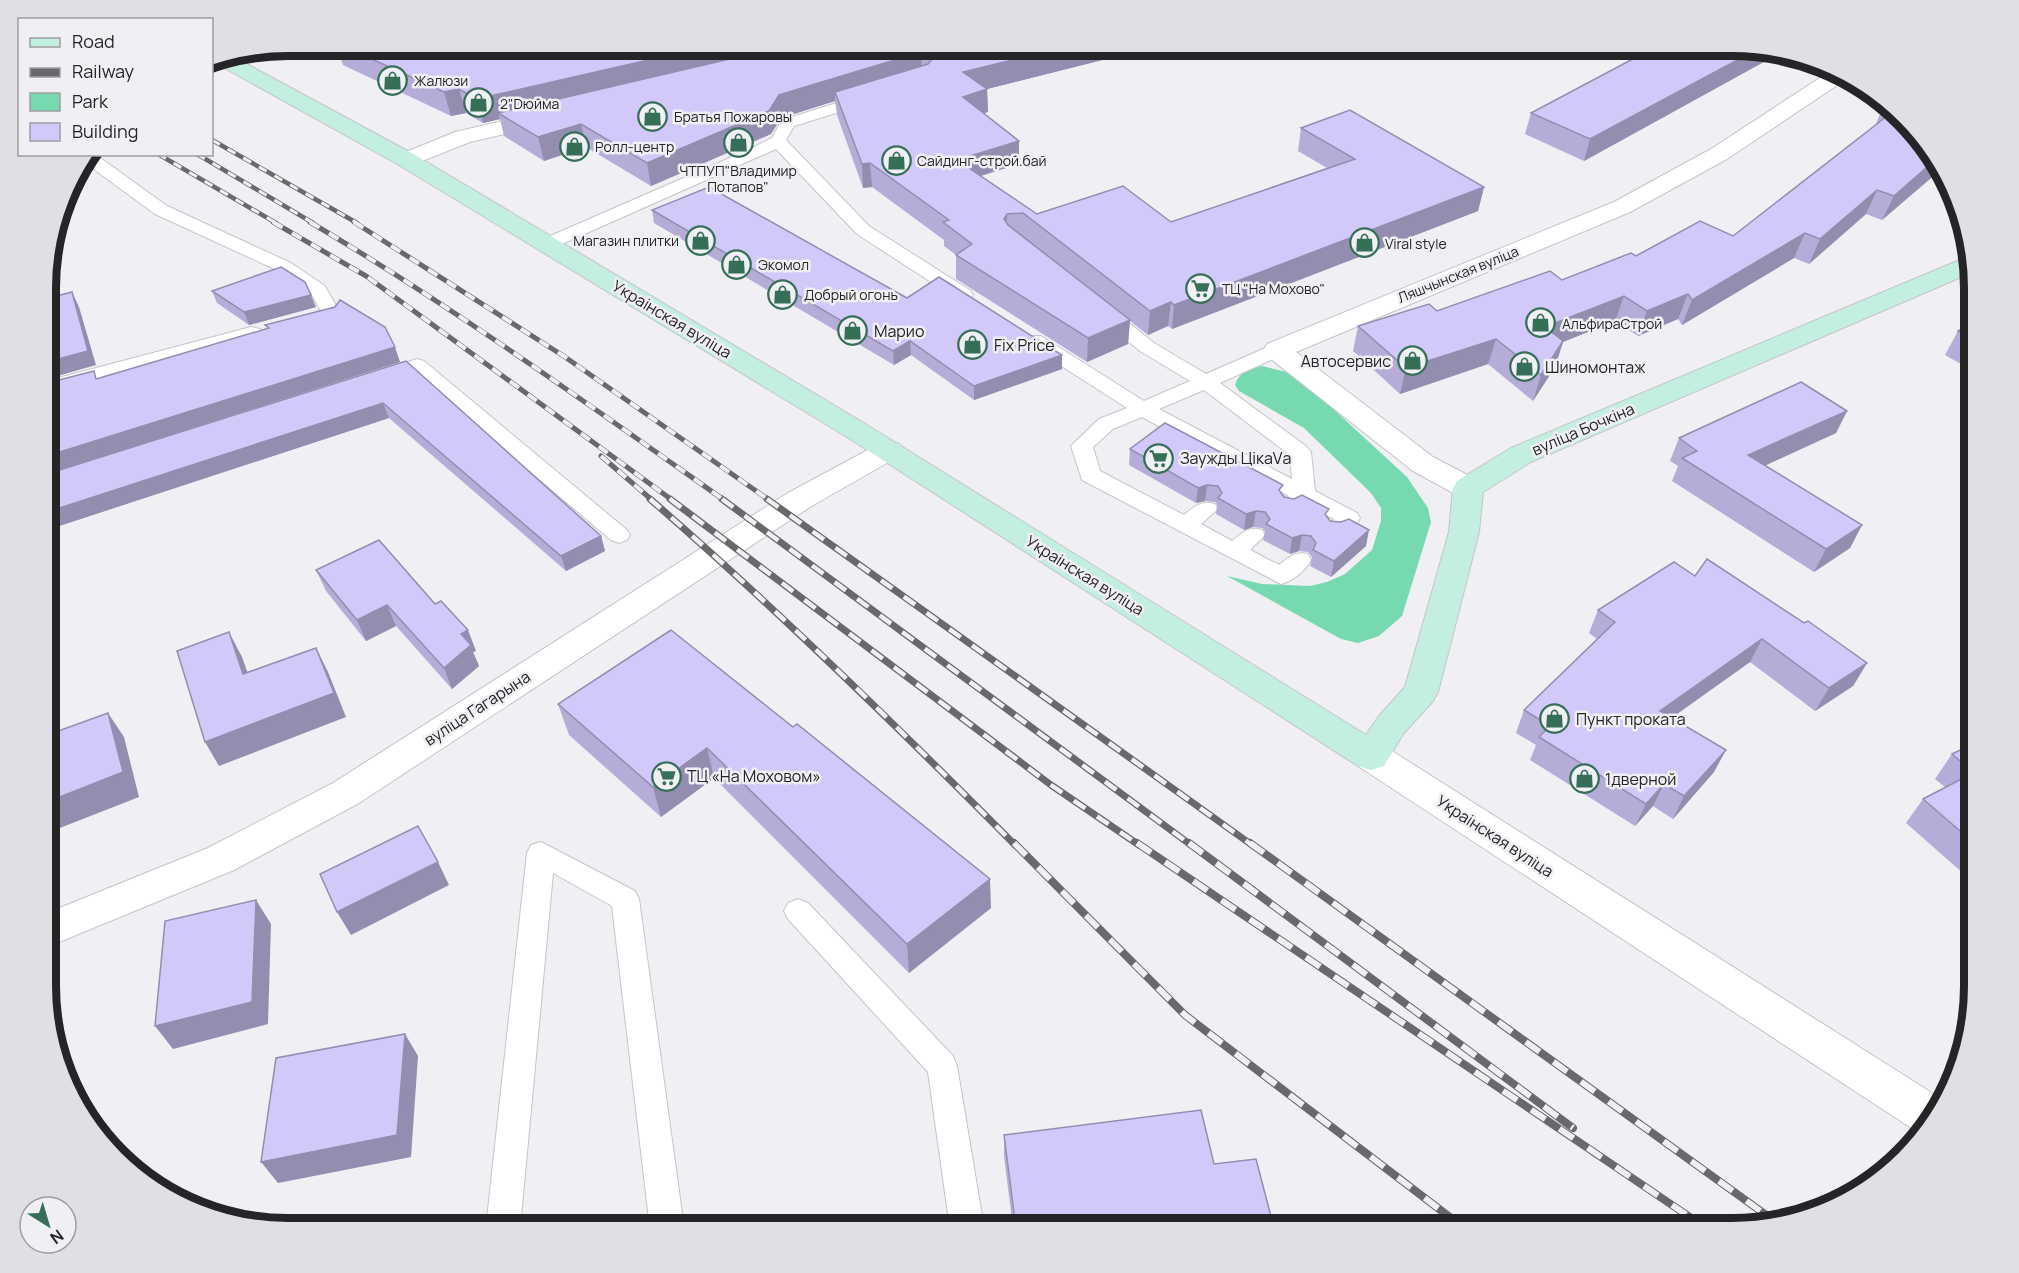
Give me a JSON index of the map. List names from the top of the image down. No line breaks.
{"streets":{"main road":["Украінская вуліца","вуліца Бочкіна"],"street":["Ляшчынская вуліца","вуліца Гагарына"]},"crossings":[["Украінская вуліца","вуліца Гагарына"]],"places":{"shop":["Жалюзи","2\"Dюйма","Братья Пожаровы","ЧТПУП\"Владимир Потапов\"","Ролл-центр","Сайдинг-строй.бай","Магазин плитки","Viral style","Экомол","Добрый огонь","АльфираСтрой","Марио","Fix Price","Автосервис","Шиномонтаж","Пункт проката","1дверной"],"supermarket":["ТЦ \"На Мохово\"","Заужды ЦікаVа","ТЦ «На Моховом»"]},"legend":["Road","Railway","Park","Building"],"north":"bottom right"}
